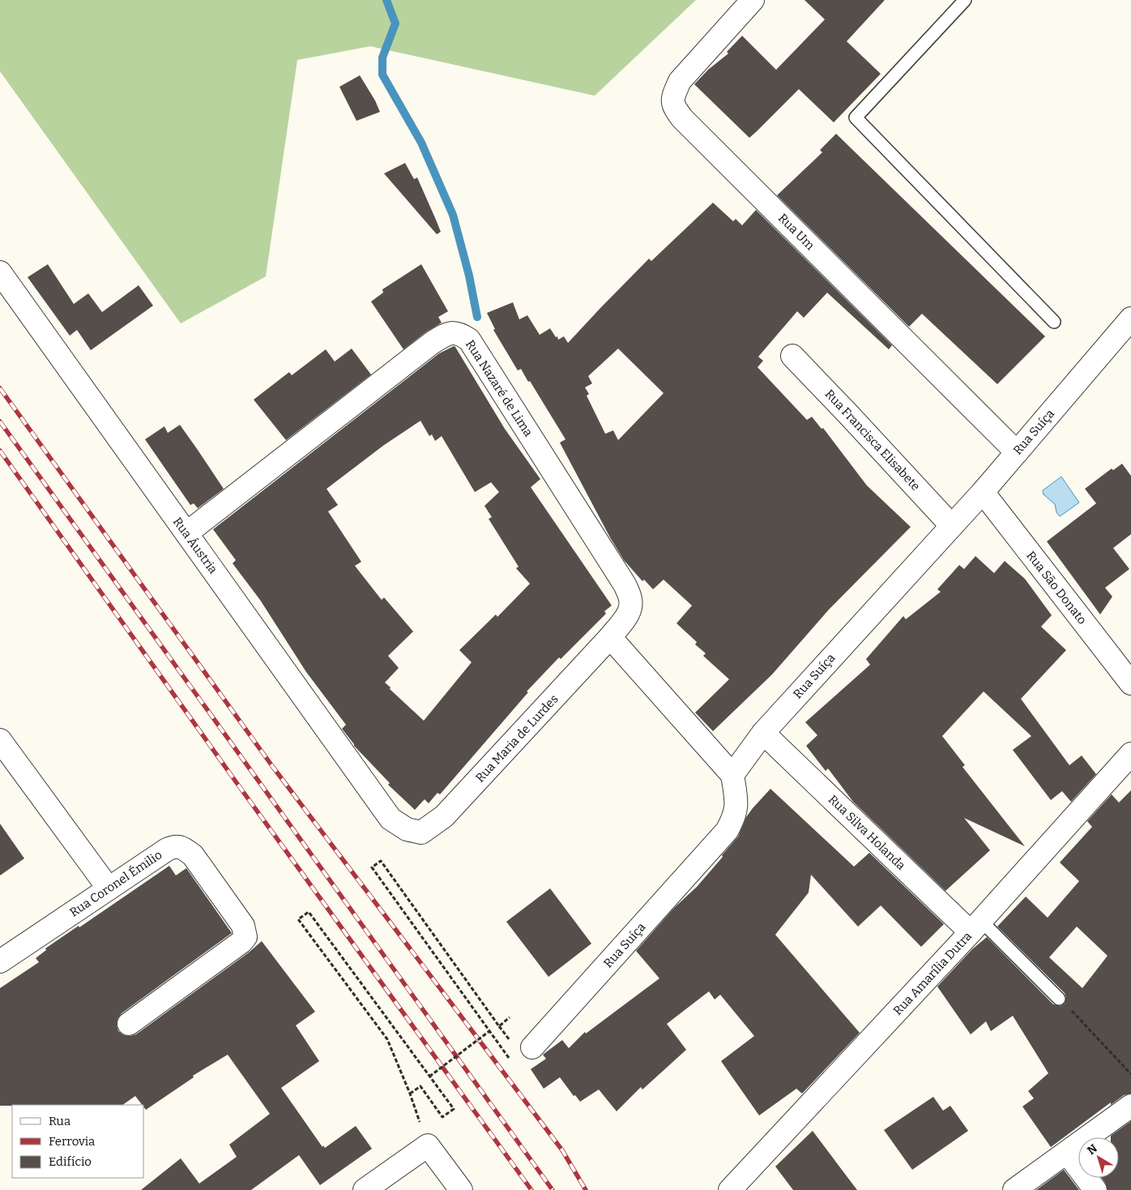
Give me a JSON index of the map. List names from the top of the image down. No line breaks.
{"streets":{"street":["Rua Um","Rua Nazaré de Lima","Rua Suíça","Rua Francisca Elisabete","Rua Áustria","Rua São Donato","Rua Maria de Lurdes","Rua Silva Holanda","Rua Coronel Émilio","Rua Amarília Dutra"]},"crossings":[["Rua Um","Rua Suíça"],["Rua Nazaré de Lima","Rua Áustria"],["Rua Nazaré de Lima","Rua Maria de Lurdes"],["Rua Suíça","Rua Francisca Elisabete"],["Rua Suíça","Rua São Donato"],["Rua Suíça","Rua Silva Holanda"],["Rua Áustria","Rua Maria de Lurdes"],["Rua Silva Holanda","Rua Amarília Dutra"]],"legend":["Rua","Ferrovia","Edifício"],"north":"top left"}
